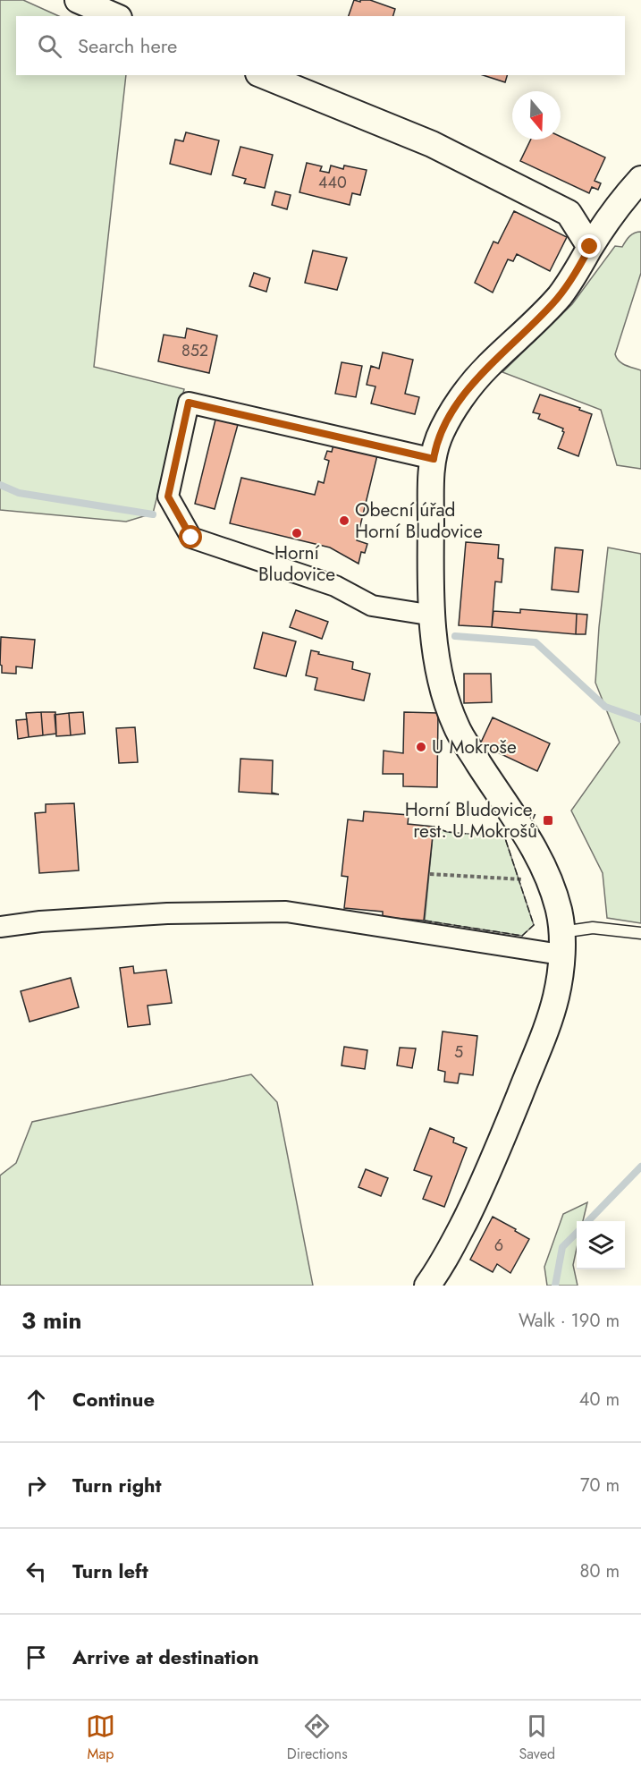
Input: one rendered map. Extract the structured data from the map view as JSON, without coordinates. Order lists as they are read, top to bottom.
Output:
{
  "places": {
    "other": ["Obecní úřad Horní Bludovice", "Horní Bludovice", "U Mokroše"],
    "transit": ["Horní Bludovice, rest. U Mokrošů"]
  },
  "house_numbers": [
    "440",
    "852",
    "5",
    "6"
  ],
  "north": "bottom",
  "page": {
    "search": "Search here",
    "heading": ["3 min", "Walk · 190 m"],
    "list": [
      ["Continue", "40 m"],
      ["Turn right", "70 m"],
      ["Turn left", "80 m"],
      "Arrive at destination"
    ],
    "nav": ["Map", "Directions", "Saved"]
  }
}
